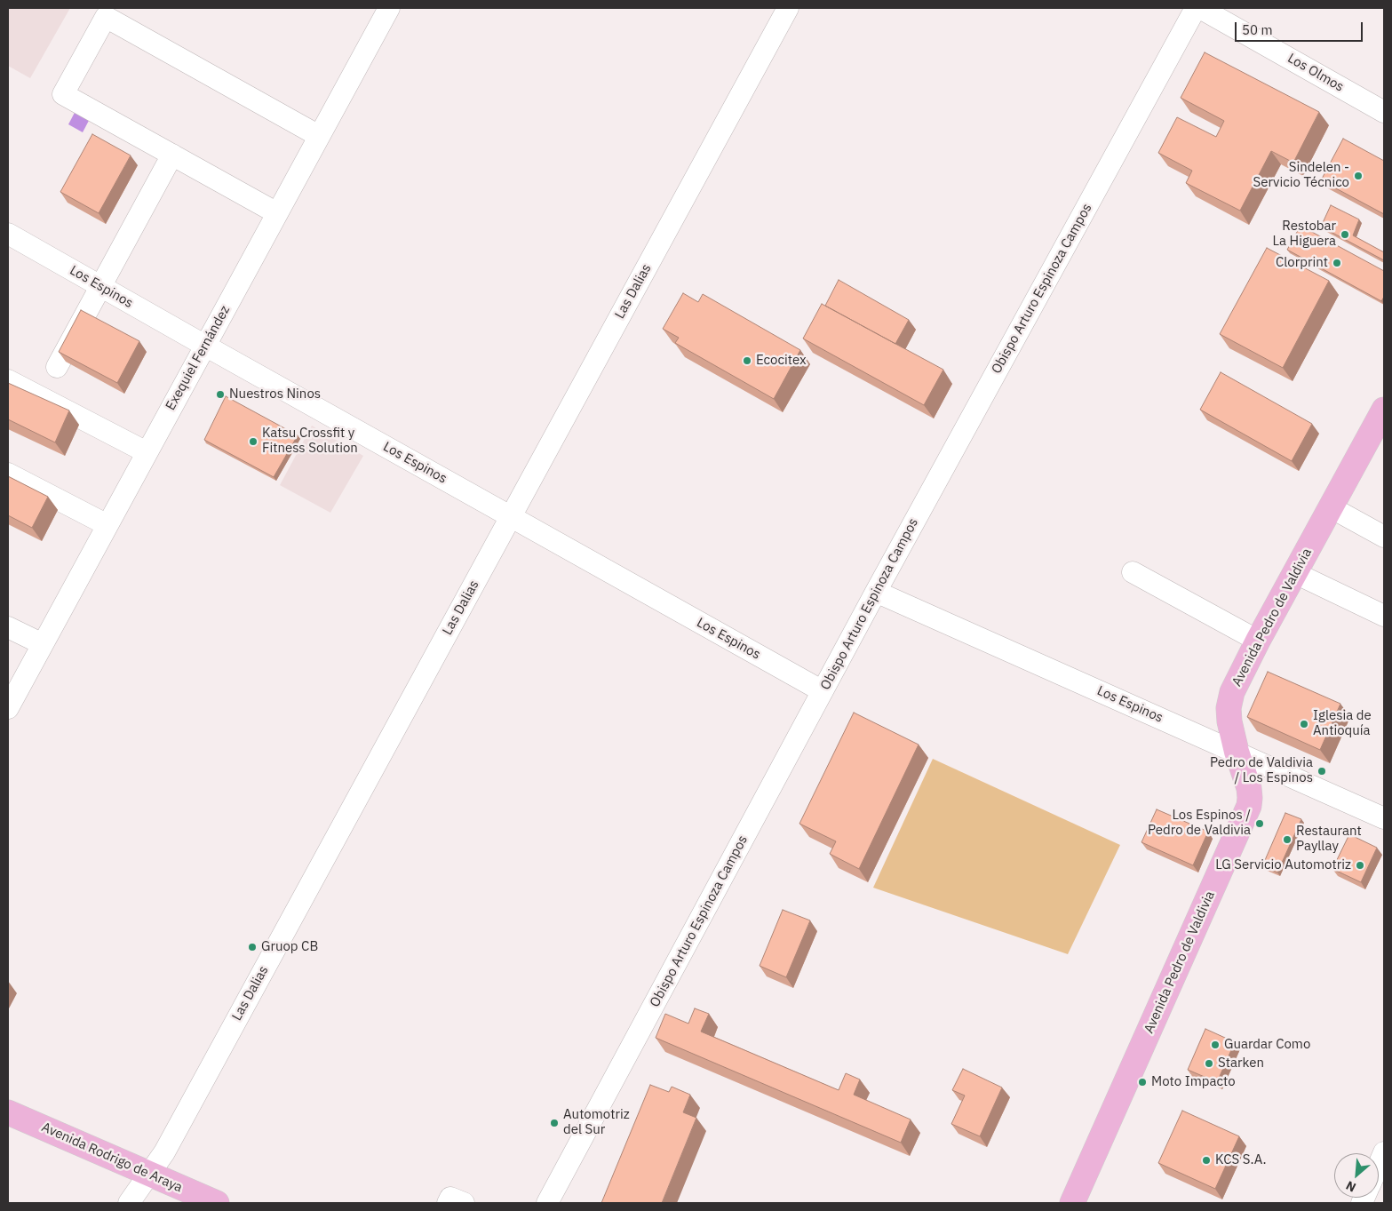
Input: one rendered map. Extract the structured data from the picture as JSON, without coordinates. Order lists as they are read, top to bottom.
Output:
{
  "streets": {
    "main road": ["Avenida Pedro de Valdivia", "Avenida Rodrigo de Araya"],
    "street": [
      "Los Olmos",
      "Los Espinos",
      "Obispo Arturo Espinoza Campos",
      "Las Dalias",
      "Exequiel Fernández"
    ]
  },
  "crossings": [
    ["Los Espinos", "Obispo Arturo Espinoza Campos"],
    ["Los Espinos", "Las Dalias"],
    ["Los Espinos", "Exequiel Fernández"],
    ["Los Espinos", "Avenida Pedro de Valdivia"],
    ["Las Dalias", "Avenida Rodrigo de Araya"]
  ],
  "places": [
    "Sindelen - Servicio Técnico",
    "Restobar La Higuera",
    "Clorprint",
    "Ecocitex",
    "Nuestros Ninos",
    "Katsu Crossfit y Fitness Solution",
    "Iglesia de Antioquía",
    "Pedro de Valdivia / Los Espinos",
    "Los Espinos / Pedro de Valdivia",
    "Restaurant Payllay",
    "LG Servicio Automotriz",
    "Gruop CB",
    "Guardar Como",
    "Starken",
    "Moto Impacto",
    "Automotriz del Sur",
    "KCS S.A."
  ],
  "scale_bar": "50 m",
  "north": "bottom left"
}
